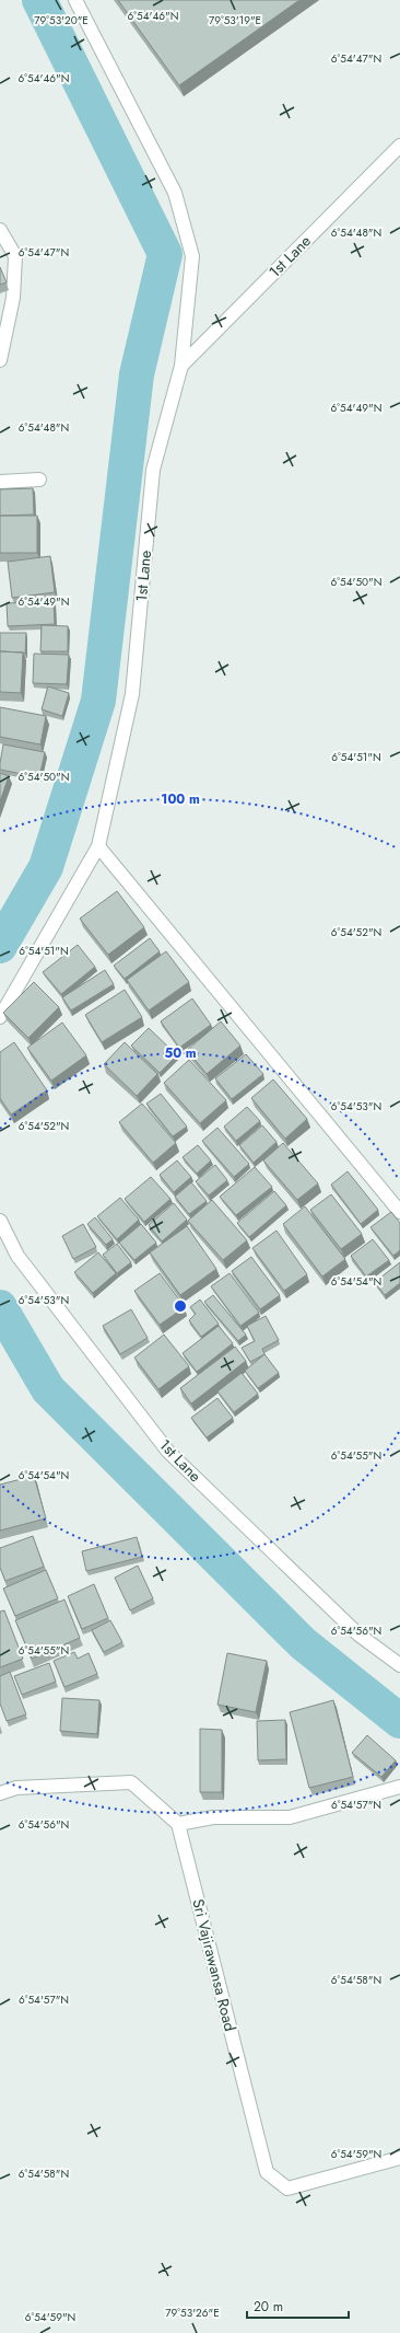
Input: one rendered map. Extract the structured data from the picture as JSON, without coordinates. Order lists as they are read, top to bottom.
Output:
{
  "streets": {
    "street": ["1st Lane", "Sri Vajirawansa Road"]
  },
  "scale_bar": "20 m",
  "coordinates": [
    "6°54'46\"N",
    "79°53'20\"E",
    "79°53'19\"E",
    "6°54'47\"N",
    "6°54'48\"N",
    "6°54'49\"N",
    "6°54'50\"N",
    "6°54'51\"N",
    "6°54'52\"N",
    "6°54'53\"N",
    "6°54'54\"N",
    "6°54'55\"N",
    "6°54'56\"N",
    "6°54'57\"N",
    "6°54'58\"N",
    "6°54'59\"N",
    "79°53'26\"E"
  ],
  "rings": ["100 m", "50 m"]
}
